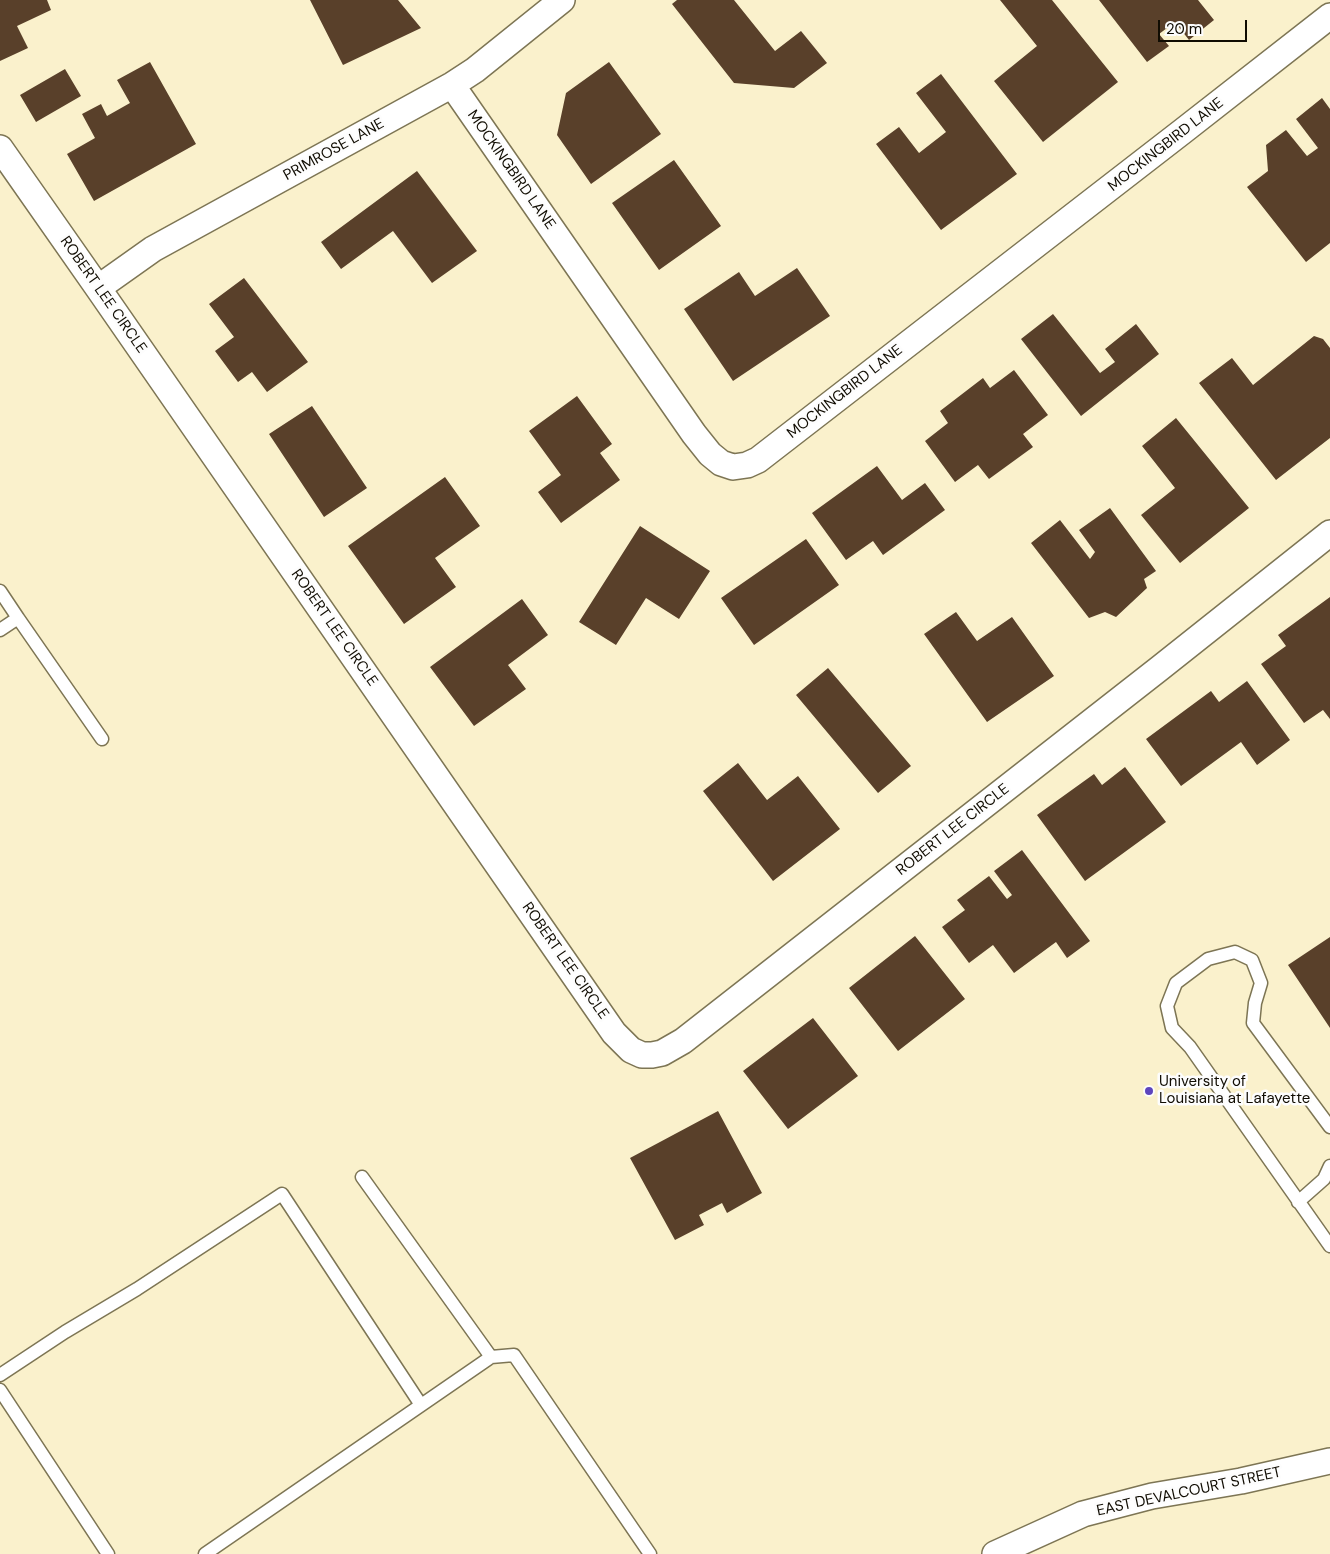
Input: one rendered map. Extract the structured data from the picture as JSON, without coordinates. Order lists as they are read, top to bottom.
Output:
{
  "streets": {
    "street": [
      "MOCKINGBIRD LANE",
      "PRIMROSE LANE",
      "ROBERT LEE CIRCLE",
      "EAST DEVALCOURT STREET"
    ]
  },
  "crossings": [
    ["MOCKINGBIRD LANE", "PRIMROSE LANE"],
    ["PRIMROSE LANE", "ROBERT LEE CIRCLE"]
  ],
  "places": ["University of Louisiana at Lafayette"],
  "scale_bar": "20 m"
}
